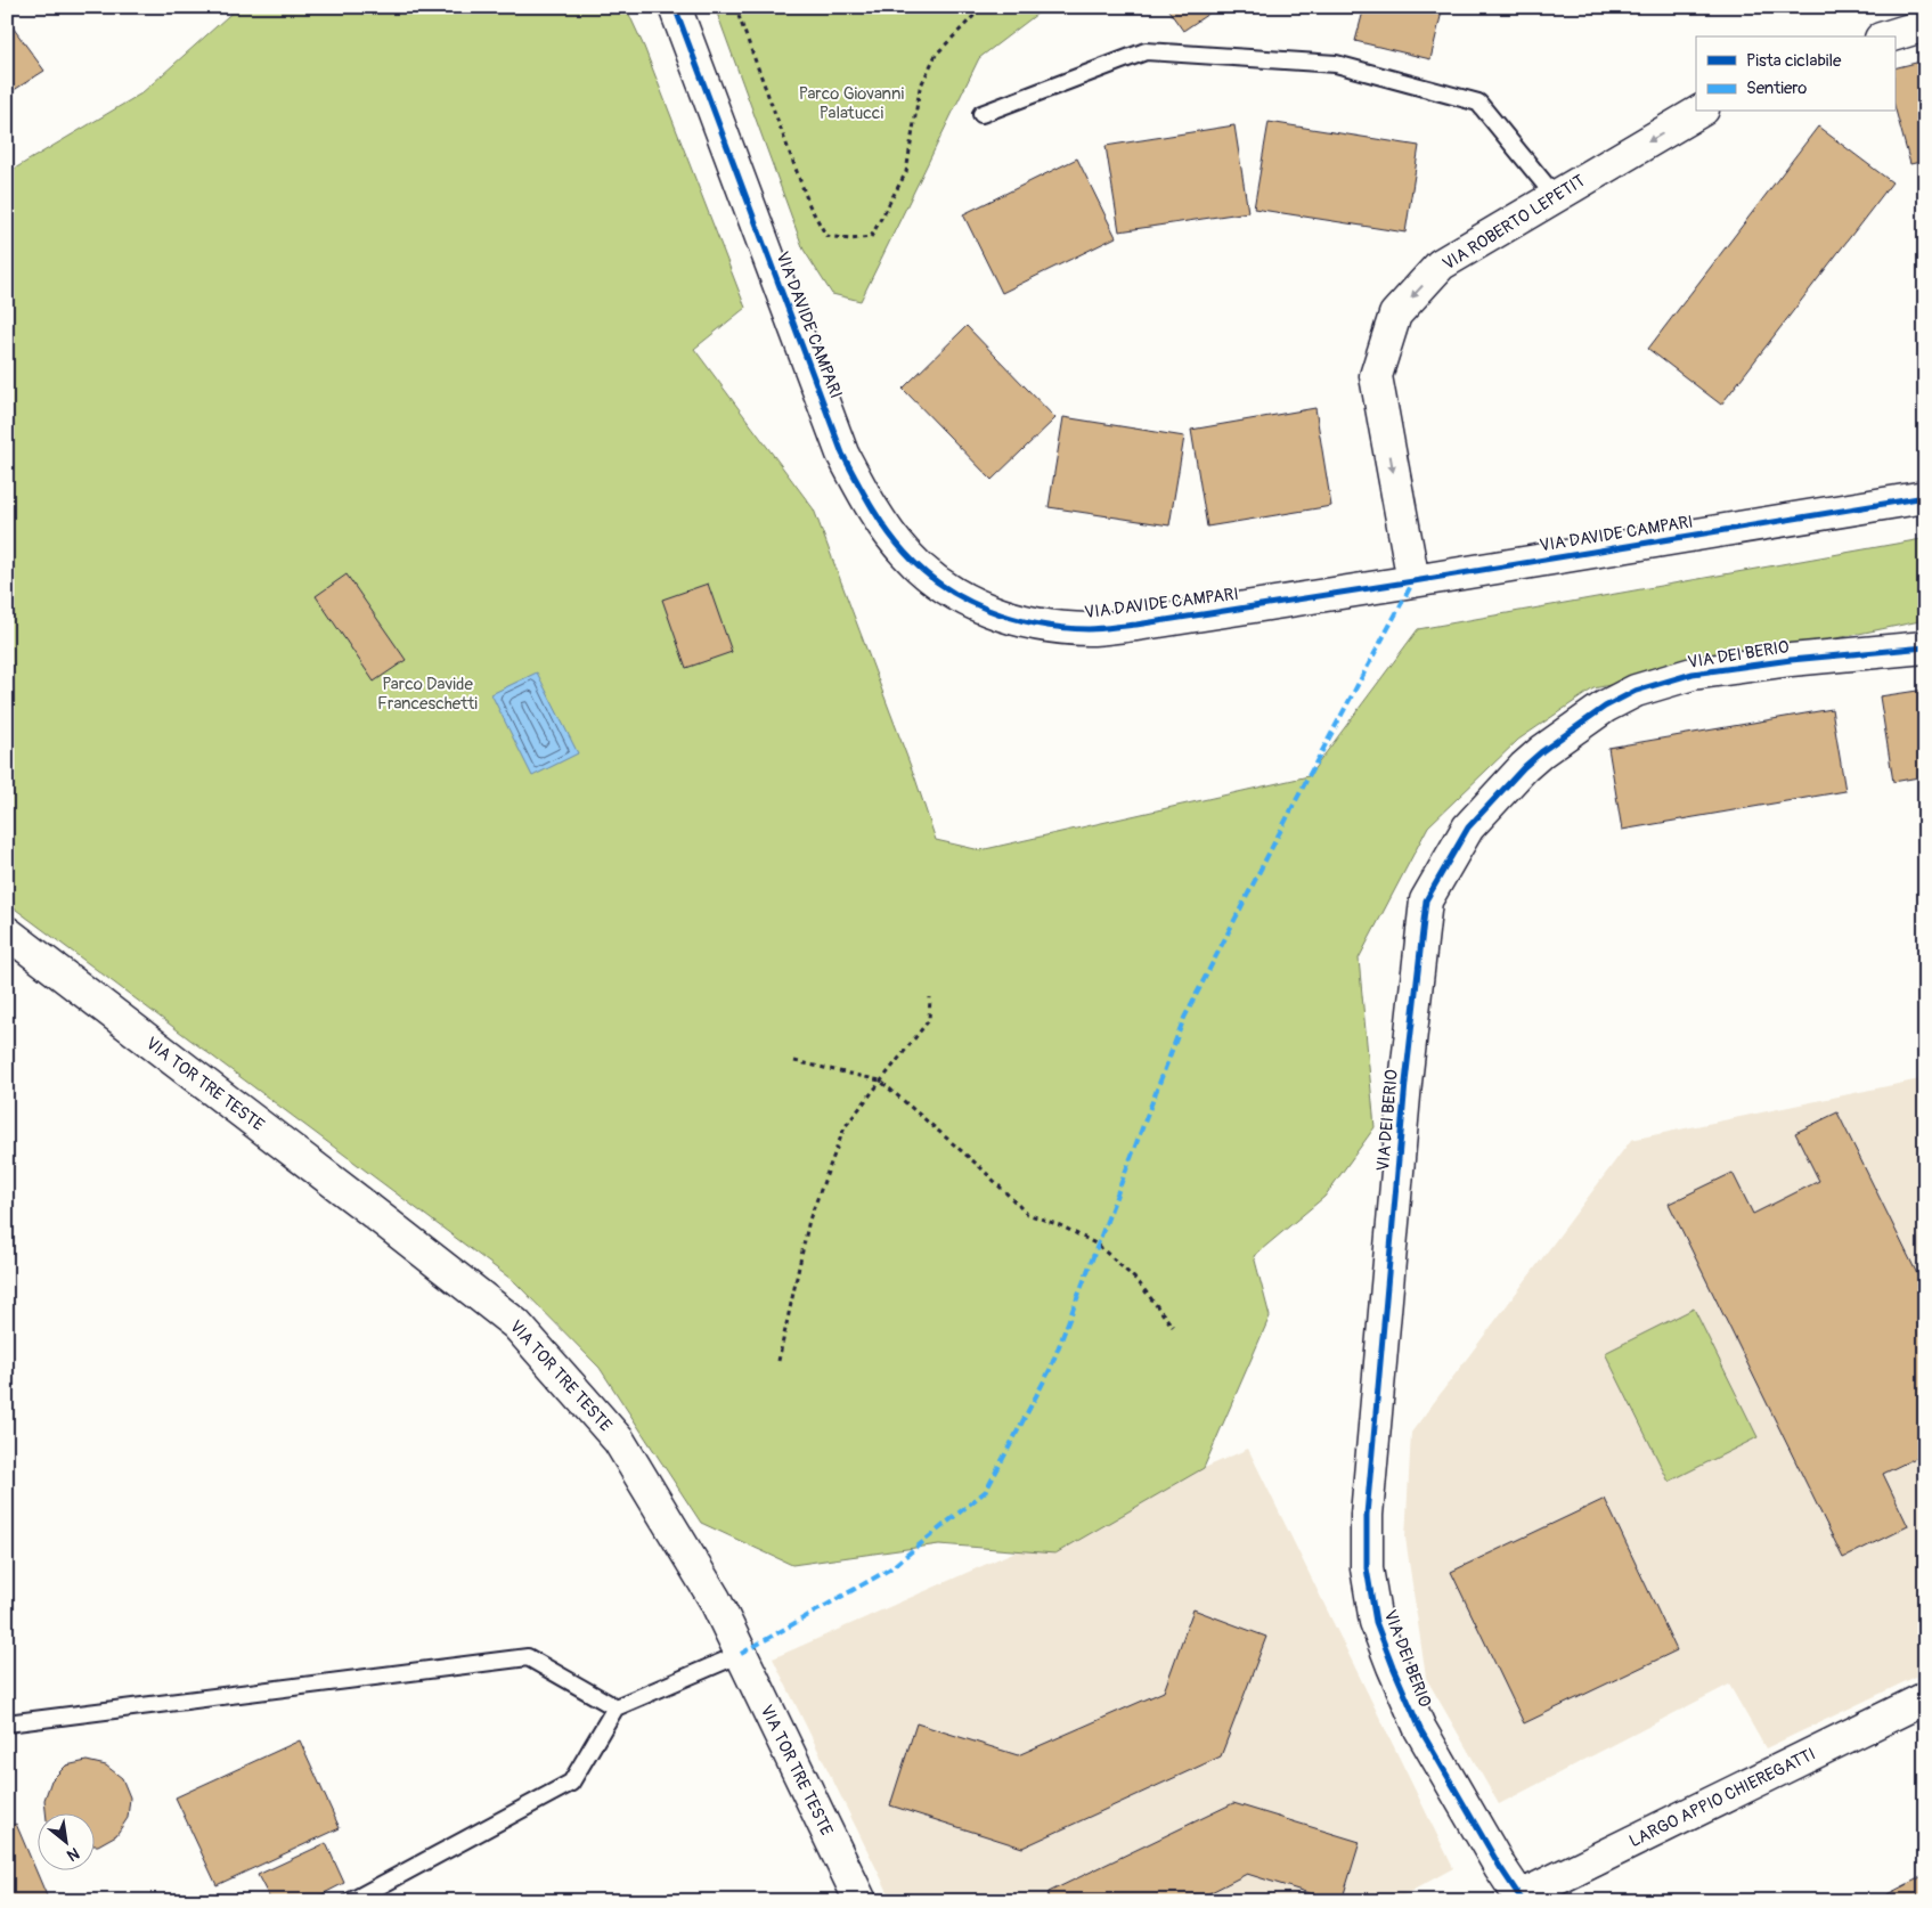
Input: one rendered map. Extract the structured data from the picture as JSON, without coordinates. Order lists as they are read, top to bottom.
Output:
{
  "streets": {
    "street": [
      "VIA ROBERTO LEPETIT",
      "VIA DAVIDE CAMPARI",
      "VIA DEI BERIO",
      "VIA TOR TRE TESTE",
      "LARGO APPIO CHIEREGATTI"
    ]
  },
  "crossings": [
    ["VIA ROBERTO LEPETIT", "VIA DAVIDE CAMPARI"],
    ["VIA DEI BERIO", "LARGO APPIO CHIEREGATTI"]
  ],
  "one_way": ["VIA ROBERTO LEPETIT"],
  "parks": ["Parco Giovanni Palatucci", "Parco Davide Franceschetti"],
  "legend": ["Pista ciclabile", "Sentiero"],
  "north": "bottom right"
}
